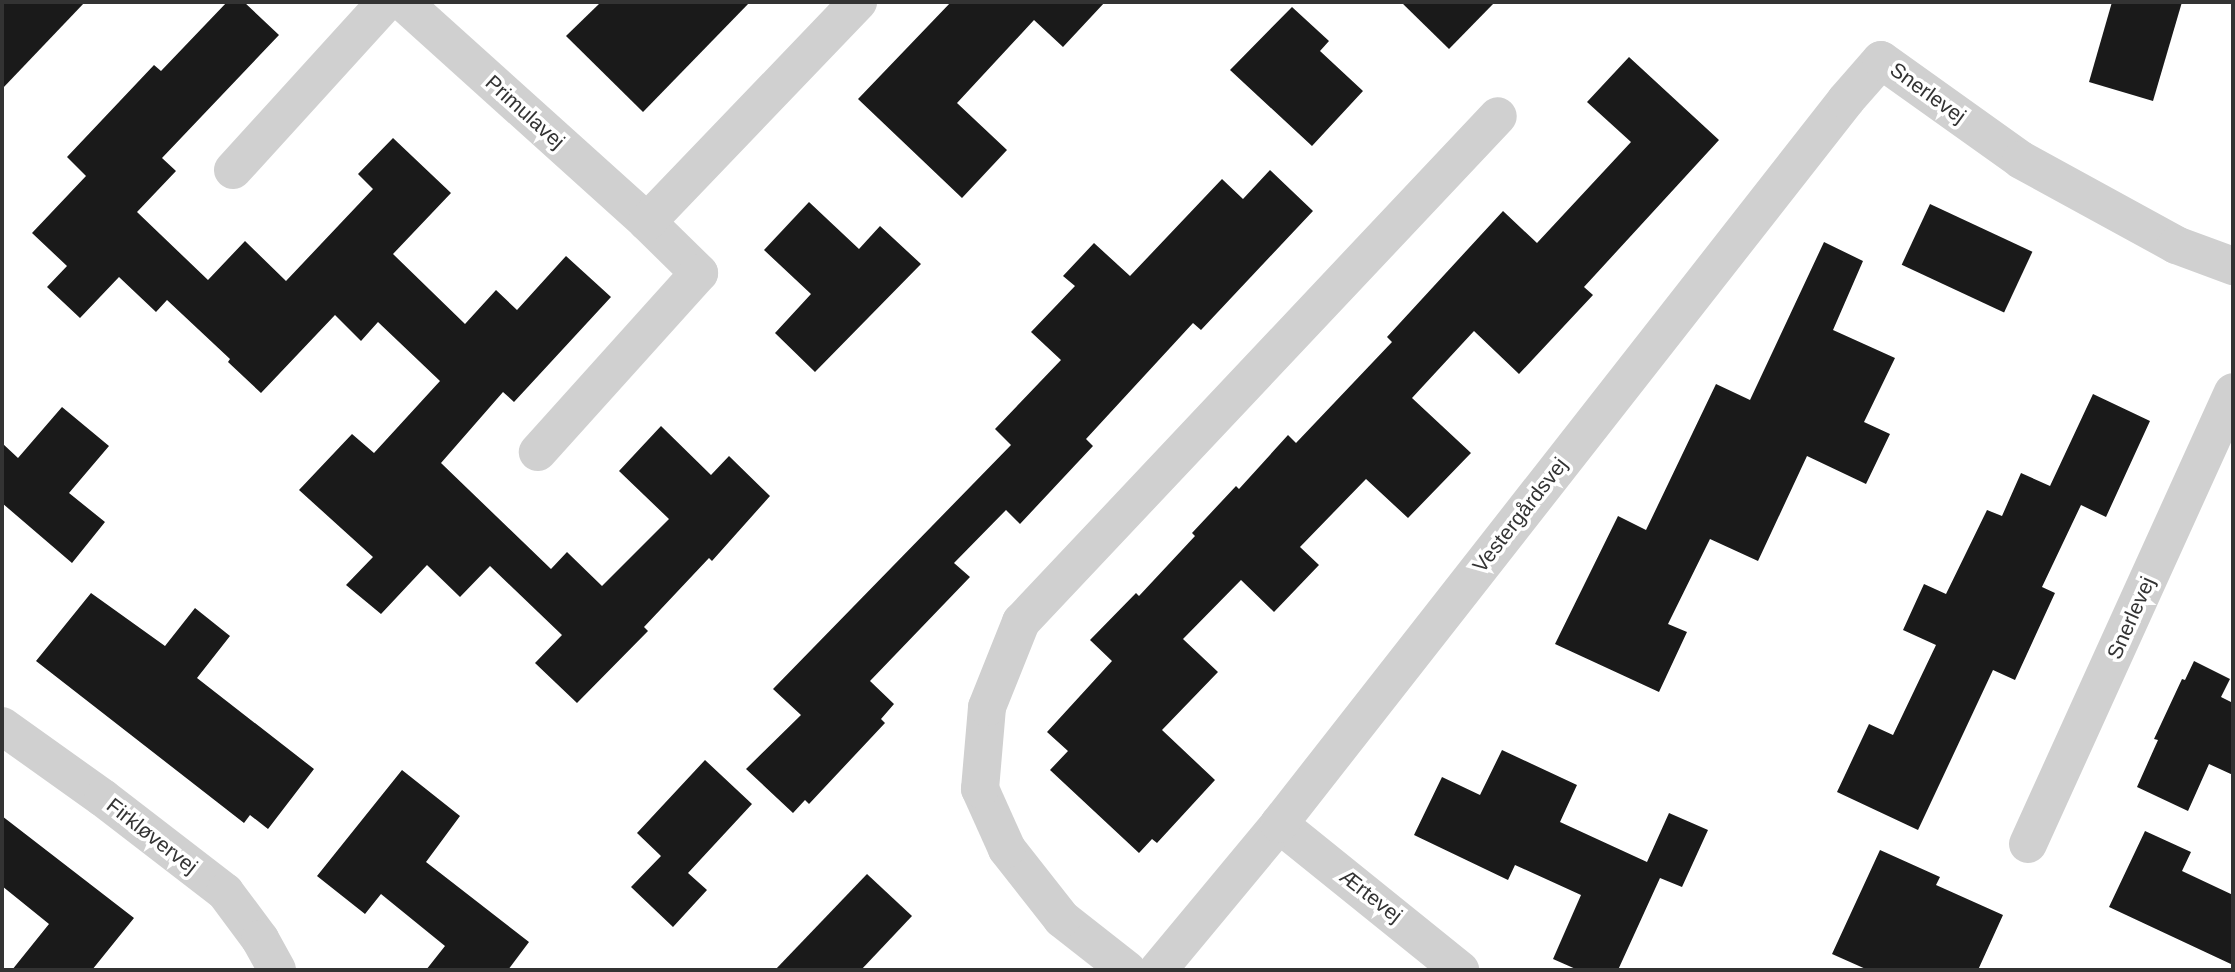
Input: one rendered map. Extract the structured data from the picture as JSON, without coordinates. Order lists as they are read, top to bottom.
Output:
{
  "streets": {
    "street": [
      "Snerlevej",
      "Primulavej",
      "Vestergårdsvej",
      "Firkløvervej",
      "Ærtevej"
    ]
  },
  "crossings": [
    ["Snerlevej", "Vestergårdsvej"],
    ["Vestergårdsvej", "Ærtevej"]
  ]
}
